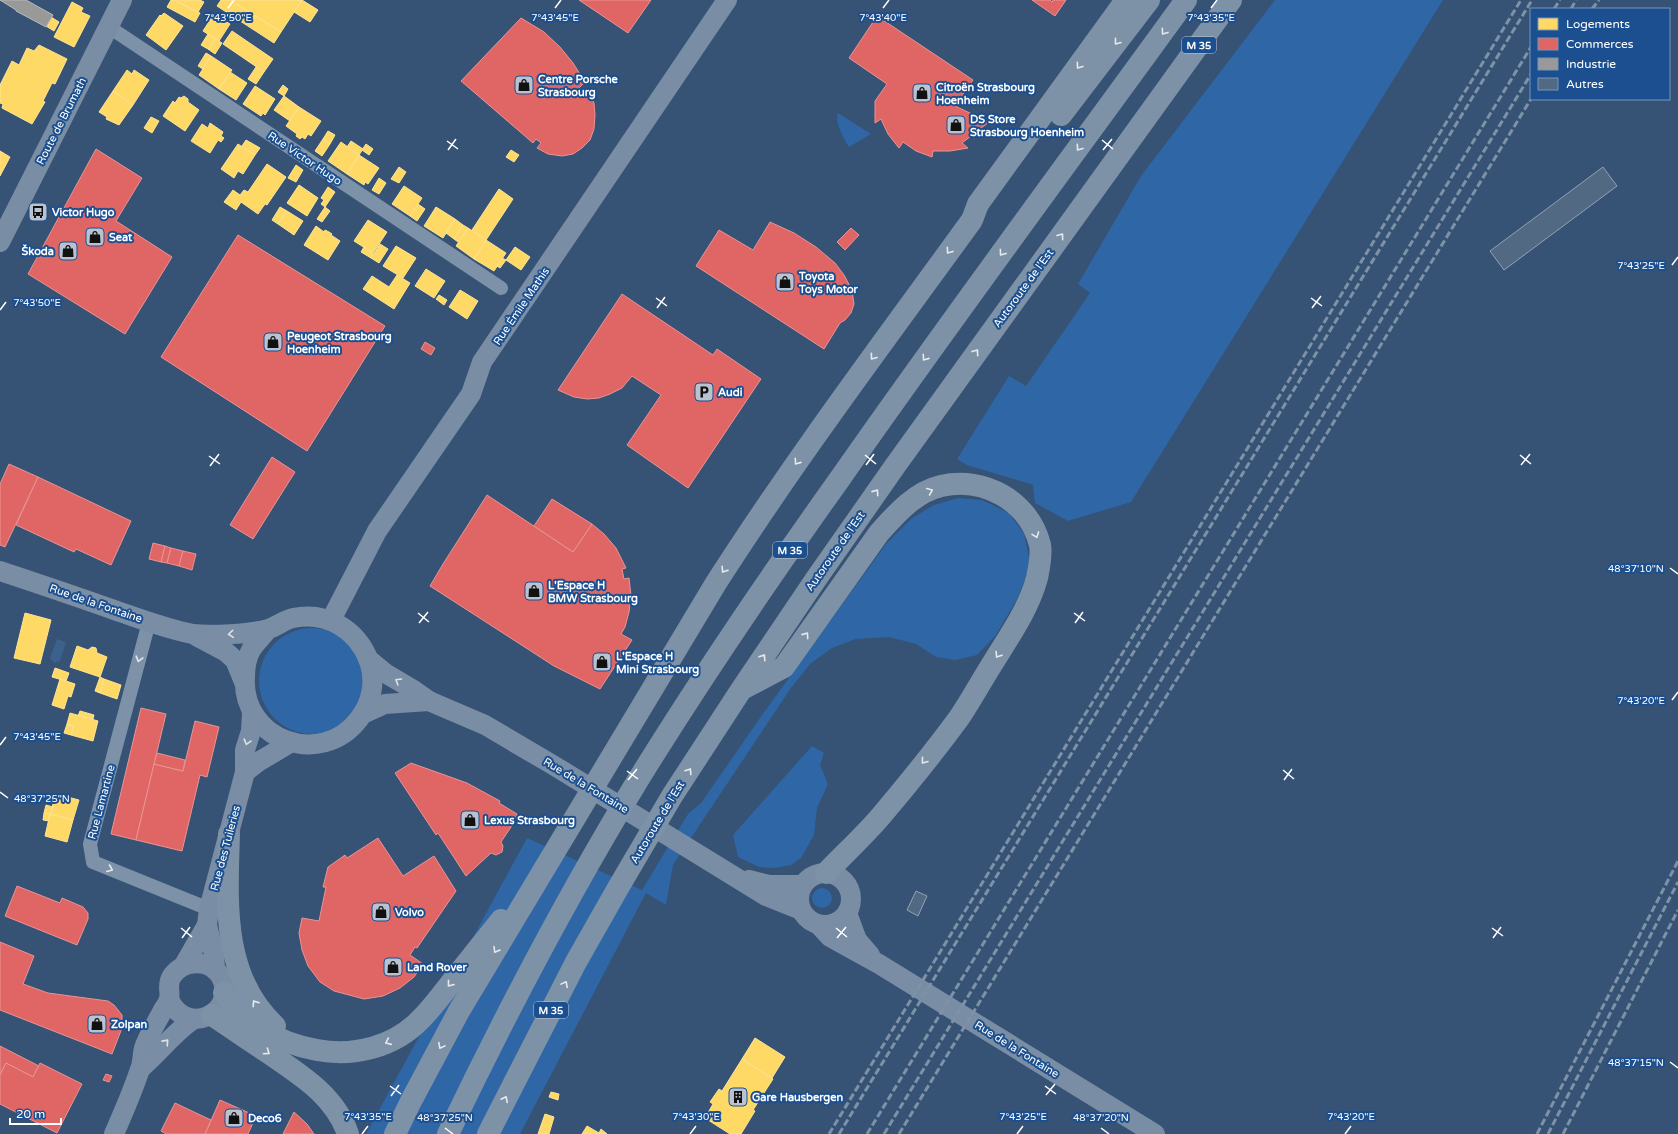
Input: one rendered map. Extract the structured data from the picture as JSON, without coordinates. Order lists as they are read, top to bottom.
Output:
{
  "streets": {
    "highway": ["M 35", "Autoroute de l’Est"],
    "street": [
      "Route de Brumath",
      "Rue Victor Hugo",
      "Rue Émile Mathis",
      "Rue de la Fontaine",
      "Rue Lamartine",
      "Rue des Tuileries"
    ]
  },
  "crossings": [
    ["Route de Brumath", "Rue Victor Hugo"],
    ["Rue Émile Mathis", "Rue de la Fontaine"],
    ["Rue Émile Mathis", "Rue des Tuileries"],
    ["Rue de la Fontaine", "Rue Lamartine"],
    ["Rue de la Fontaine", "Rue des Tuileries"],
    ["Rue Lamartine", "Rue des Tuileries"]
  ],
  "one_way": ["Rue Lamartine"],
  "places": {
    "shop": [
      "Centre Porsche Strasbourg",
      "Citroën Strasbourg Hoenheim",
      "DS Store Strasbourg Hoenheim",
      "Seat",
      "Škoda",
      "Toyota Toys Motor",
      "Peugeot Strasbourg Hoenheim",
      "L'Espace H BMW Strasbourg",
      "L'Espace H Mini Strasbourg",
      "Lexus Strasbourg",
      "Volvo",
      "Land Rover",
      "Zolpan",
      "Deco6"
    ],
    "bus stop": ["Victor Hugo"],
    "parking": ["Audi"],
    "building": ["Gare Hausbergen"]
  },
  "legend": [
    "Logements",
    "Commerces",
    "Industrie",
    "Autres"
  ],
  "scale_bar": "20 m",
  "coordinates": [
    "7°43'50\"E",
    "7°43'45\"E",
    "7°43'40\"E",
    "7°43'35\"E",
    "7°43'25\"E",
    "48°37'10\"N",
    "7°43'20\"E",
    "48°37'25\"N",
    "48°37'15\"N",
    "7°43'30\"E",
    "48°37'20\"N"
  ]
}
